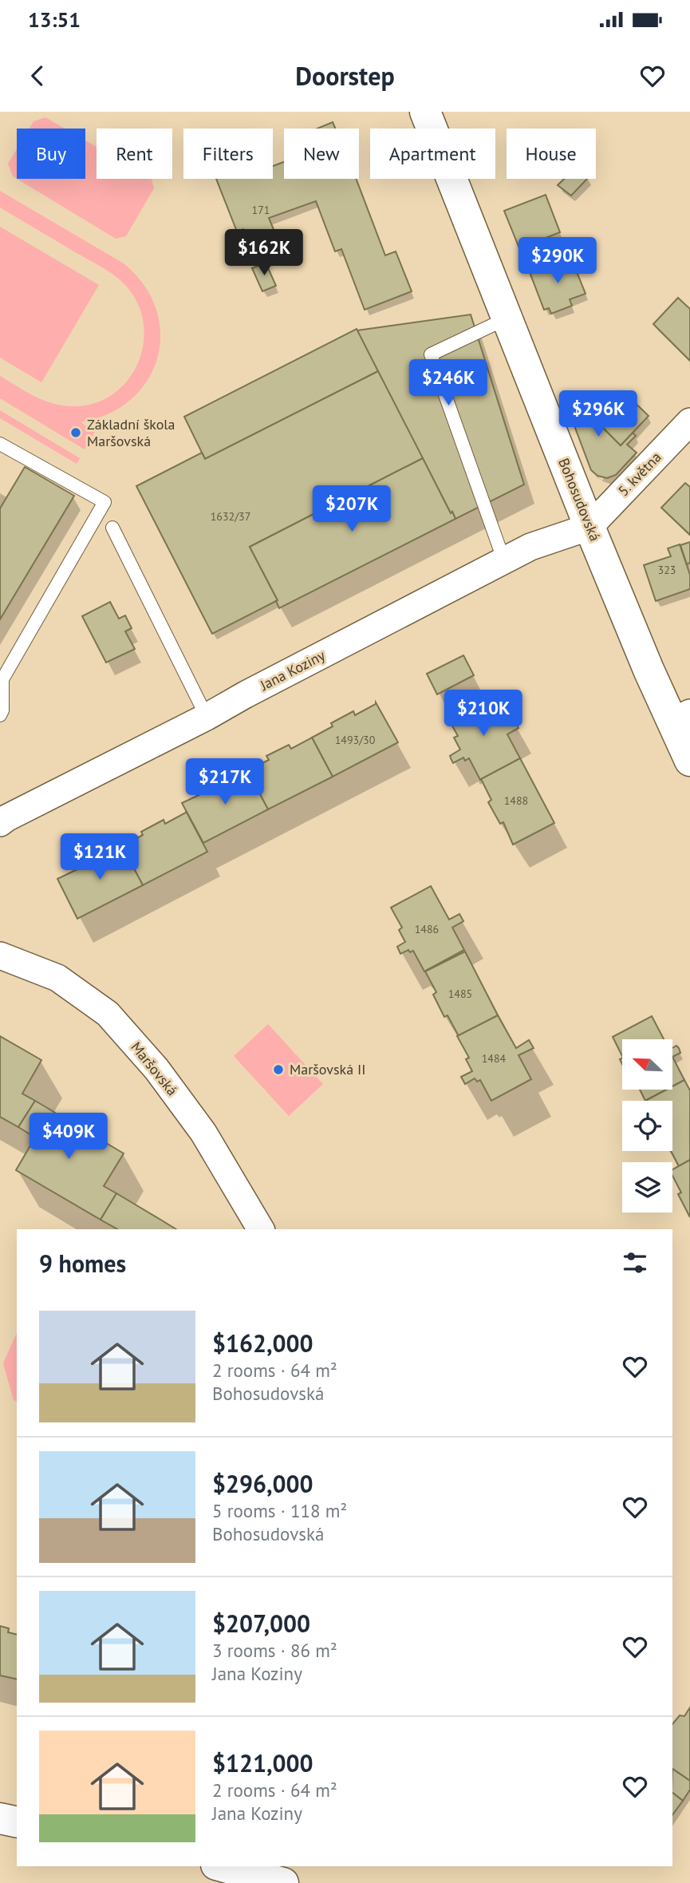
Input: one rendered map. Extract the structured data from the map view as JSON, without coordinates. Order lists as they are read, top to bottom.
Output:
{
  "streets": {
    "street": [
      "5. května",
      "Bohosudovská",
      "Jana Koziny",
      "Maršovská"
    ]
  },
  "crossings": [
    ["5. května", "Bohosudovská"],
    ["5. května", "Jana Koziny"],
    ["Bohosudovská", "Jana Koziny"]
  ],
  "places": ["Základní škola Maršovská", "Maršovská II"],
  "house_numbers": [
    "171",
    "1632/37",
    "323",
    "1493/30",
    "1488",
    "1486",
    "1485",
    "1484"
  ],
  "north": "top left",
  "page": {
    "status": "13:51",
    "header": "Doorstep",
    "chip": [
      "Buy",
      "Rent",
      "Filters",
      "New",
      "Apartment",
      "House"
    ],
    "price": [
      "$162K",
      "$290K",
      "$246K",
      "$296K",
      "$207K",
      "$210K",
      "$217K",
      "$121K",
      "$409K"
    ],
    "heading": "9 homes",
    "list": [
      {
        "name": "$162,000",
        "note": "2 rooms · 64 m² · Bohosudovská"
      },
      {
        "name": "$296,000",
        "note": "5 rooms · 118 m² · Bohosudovská"
      },
      {
        "name": "$207,000",
        "note": "3 rooms · 86 m² · Jana Koziny"
      },
      {
        "name": "$121,000",
        "note": "2 rooms · 64 m² · Jana Koziny"
      }
    ]
  }
}
